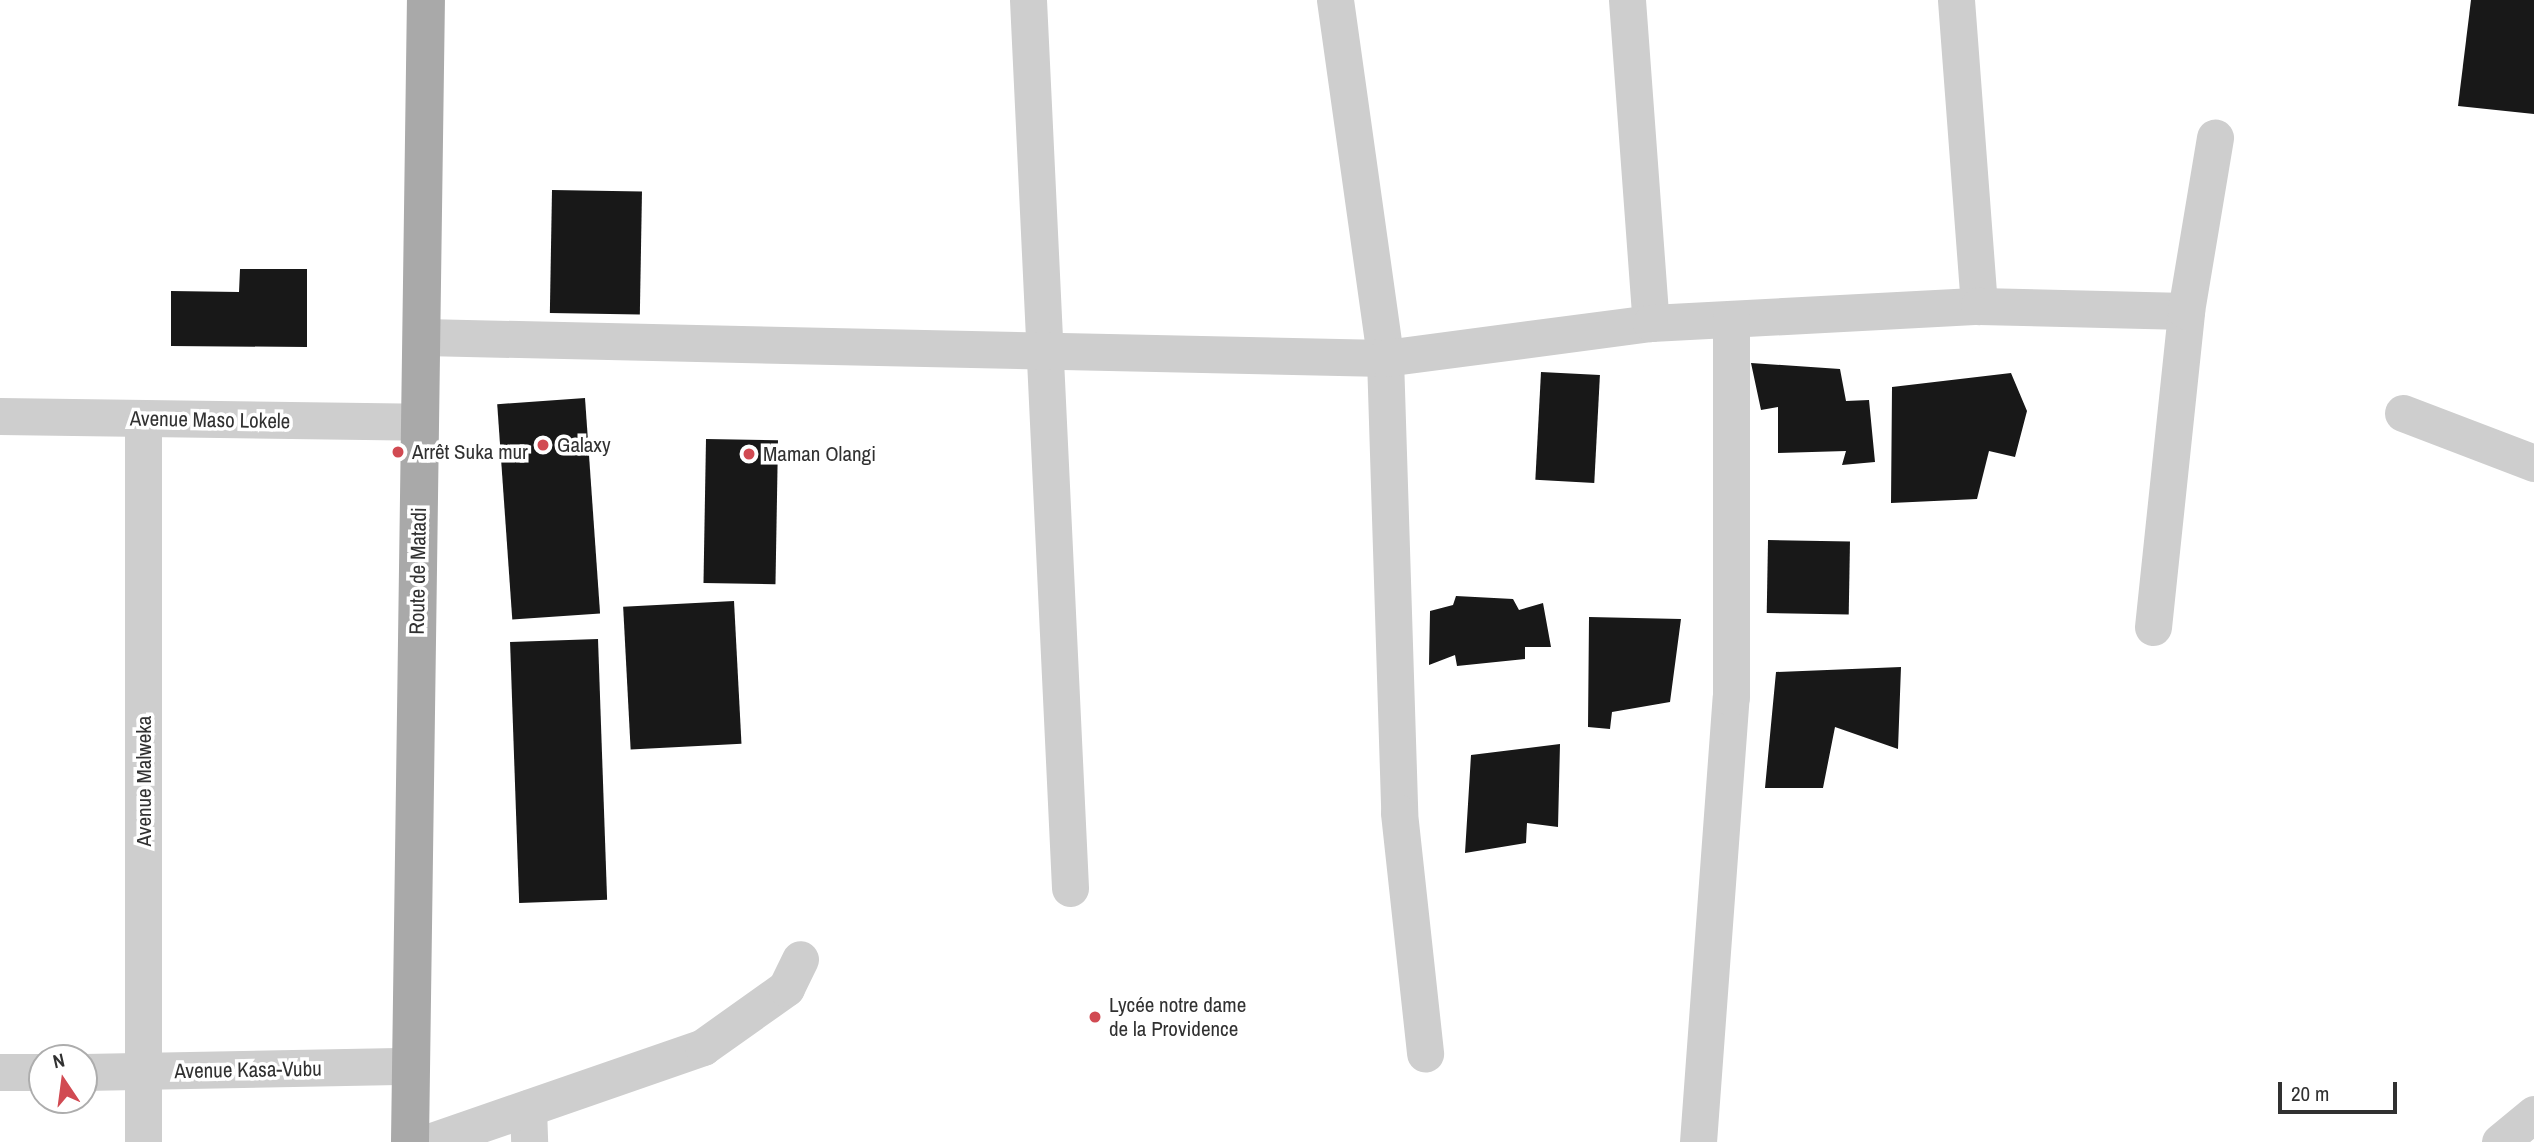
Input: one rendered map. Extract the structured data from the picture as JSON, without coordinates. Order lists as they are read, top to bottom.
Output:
{
  "streets": {
    "main road": ["Route de Matadi"],
    "street": ["Avenue Maso Lokele", "Avenue Malweka", "Avenue Kasa-Vubu"]
  },
  "crossings": [
    ["Avenue Maso Lokele", "Route de Matadi"],
    ["Avenue Maso Lokele", "Avenue Malweka"],
    ["Route de Matadi", "Avenue Kasa-Vubu"],
    ["Avenue Malweka", "Avenue Kasa-Vubu"]
  ],
  "places": [
    "Galaxy",
    "Arrêt Suka mur",
    "Maman Olangi",
    "Lycée notre dame de la Providence"
  ],
  "scale_bar": "20 m",
  "north": "top"
}
